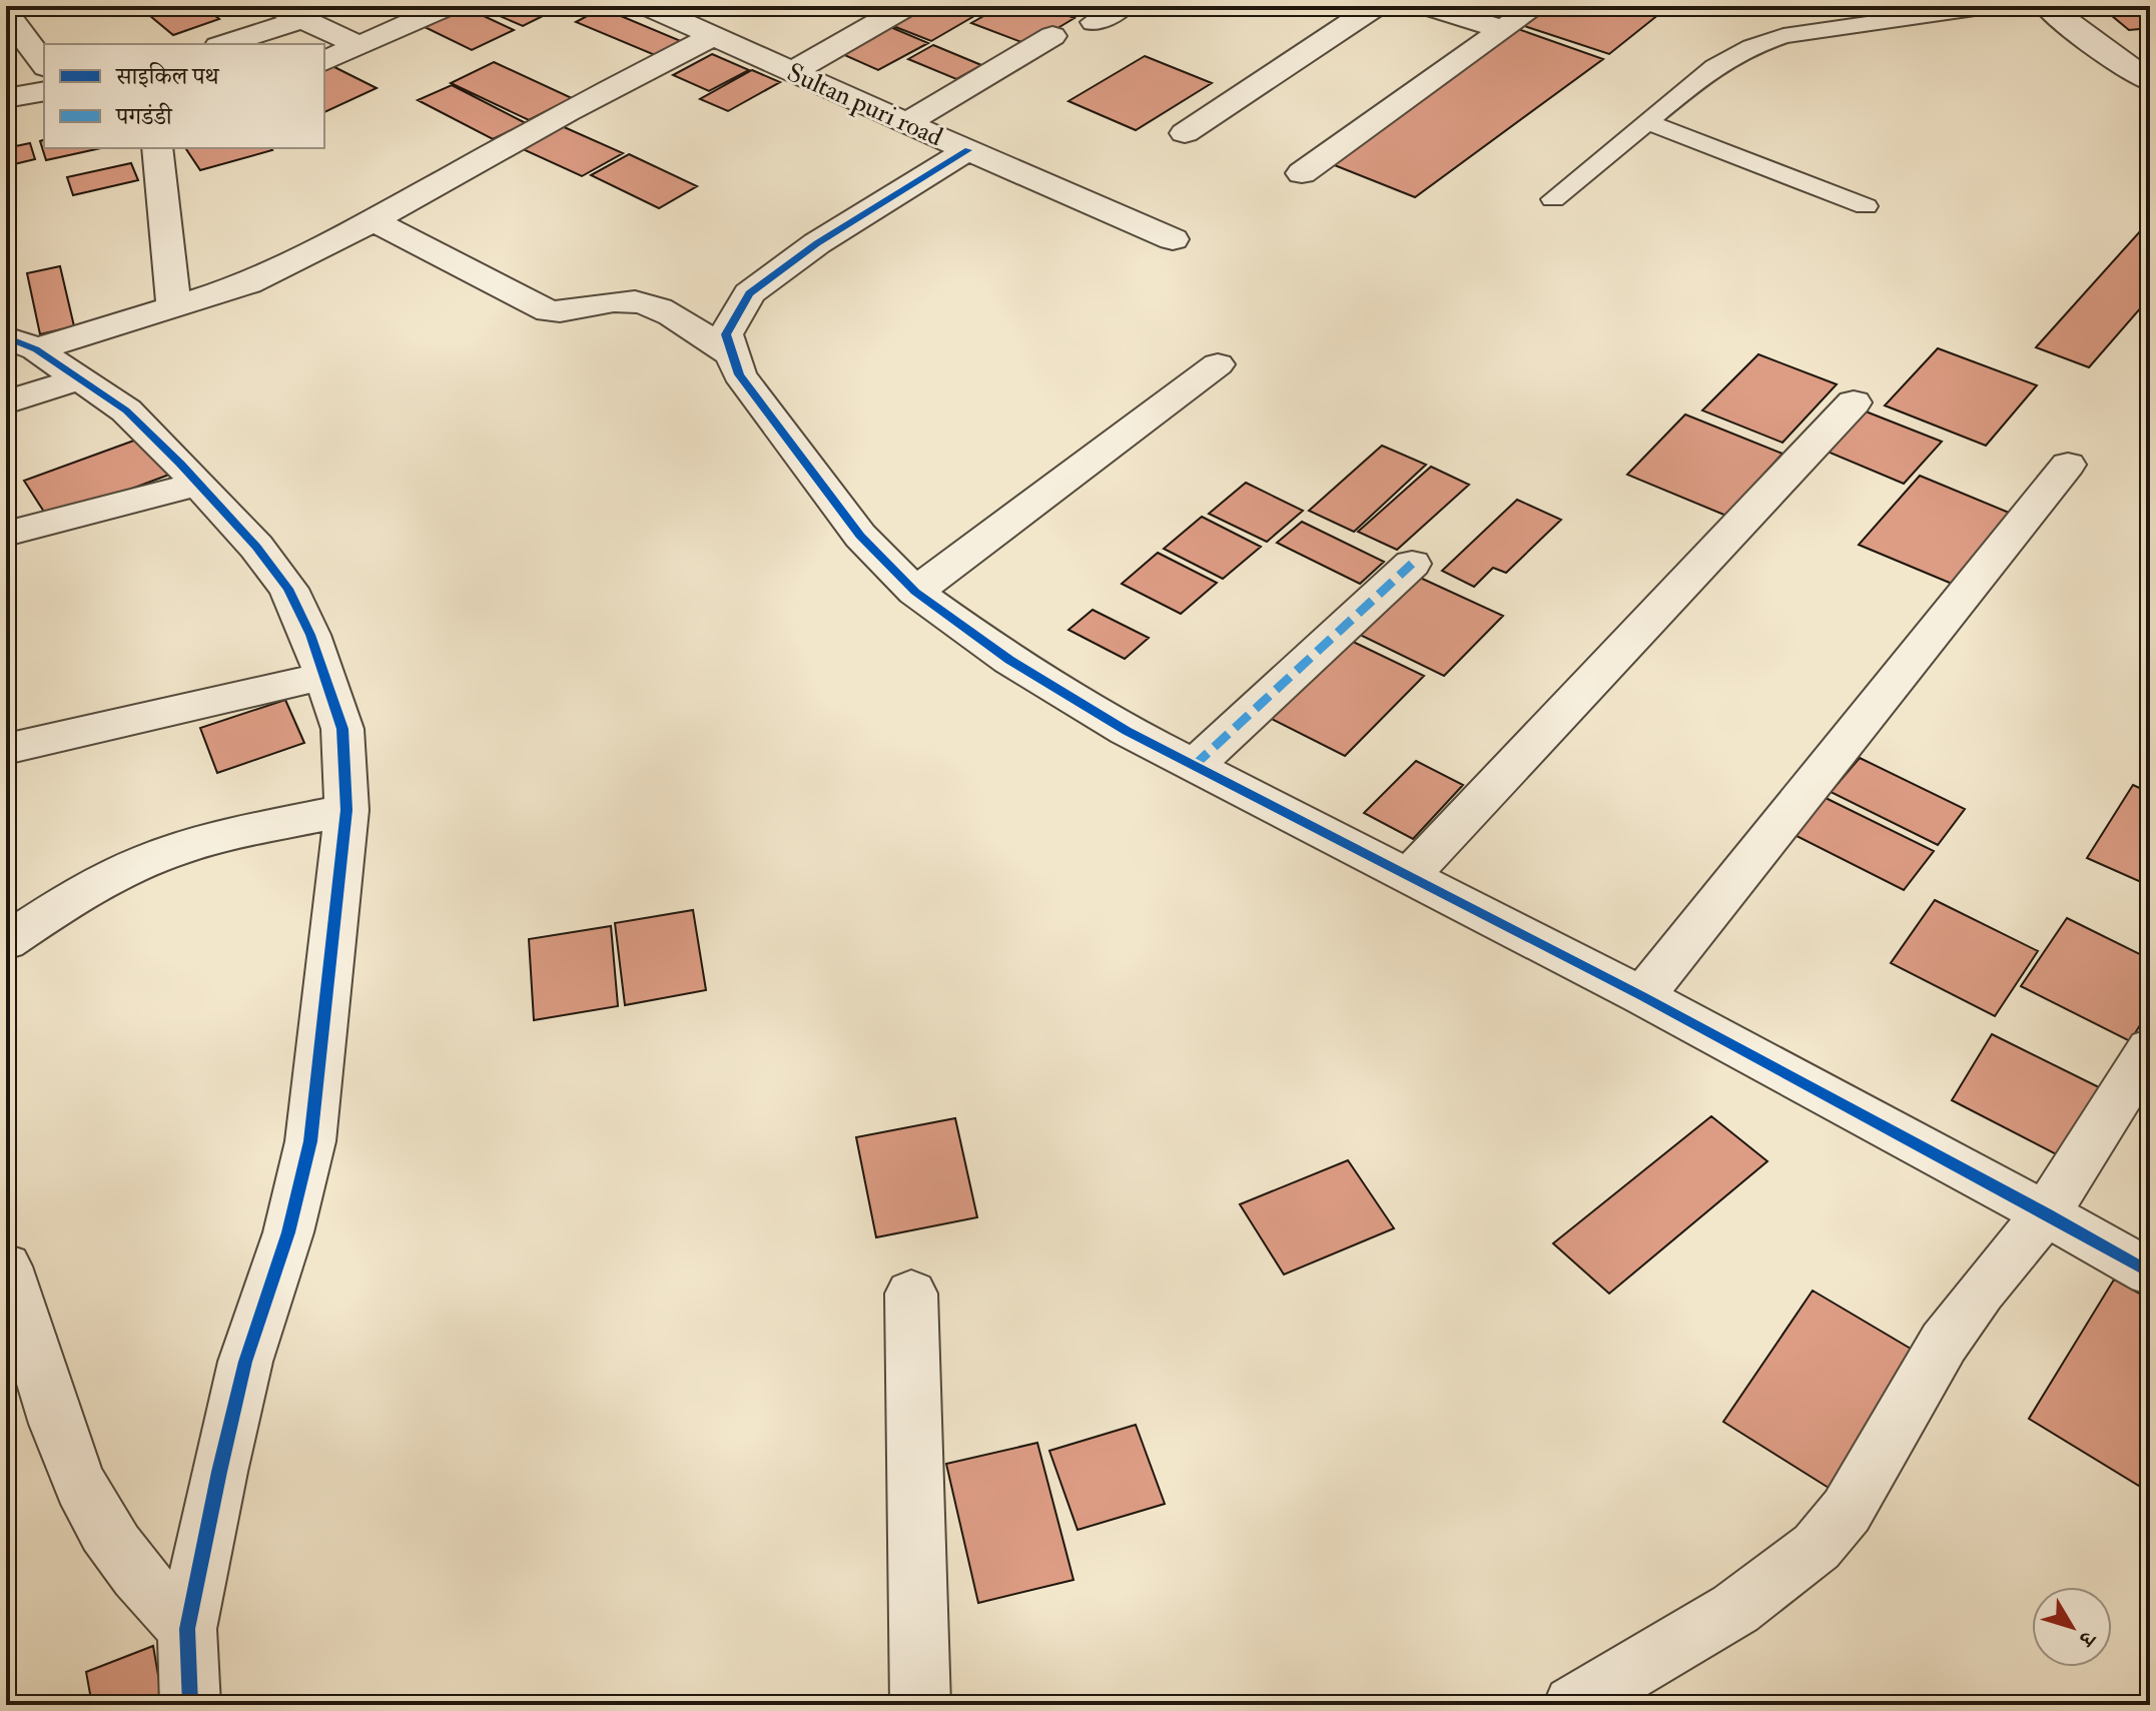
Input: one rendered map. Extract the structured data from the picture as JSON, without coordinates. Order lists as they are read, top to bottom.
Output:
{
  "streets": {
    "street": ["Sultan puri road"]
  },
  "legend": ["साइकिल पथ", "पगडंडी"],
  "north": "bottom right"
}
